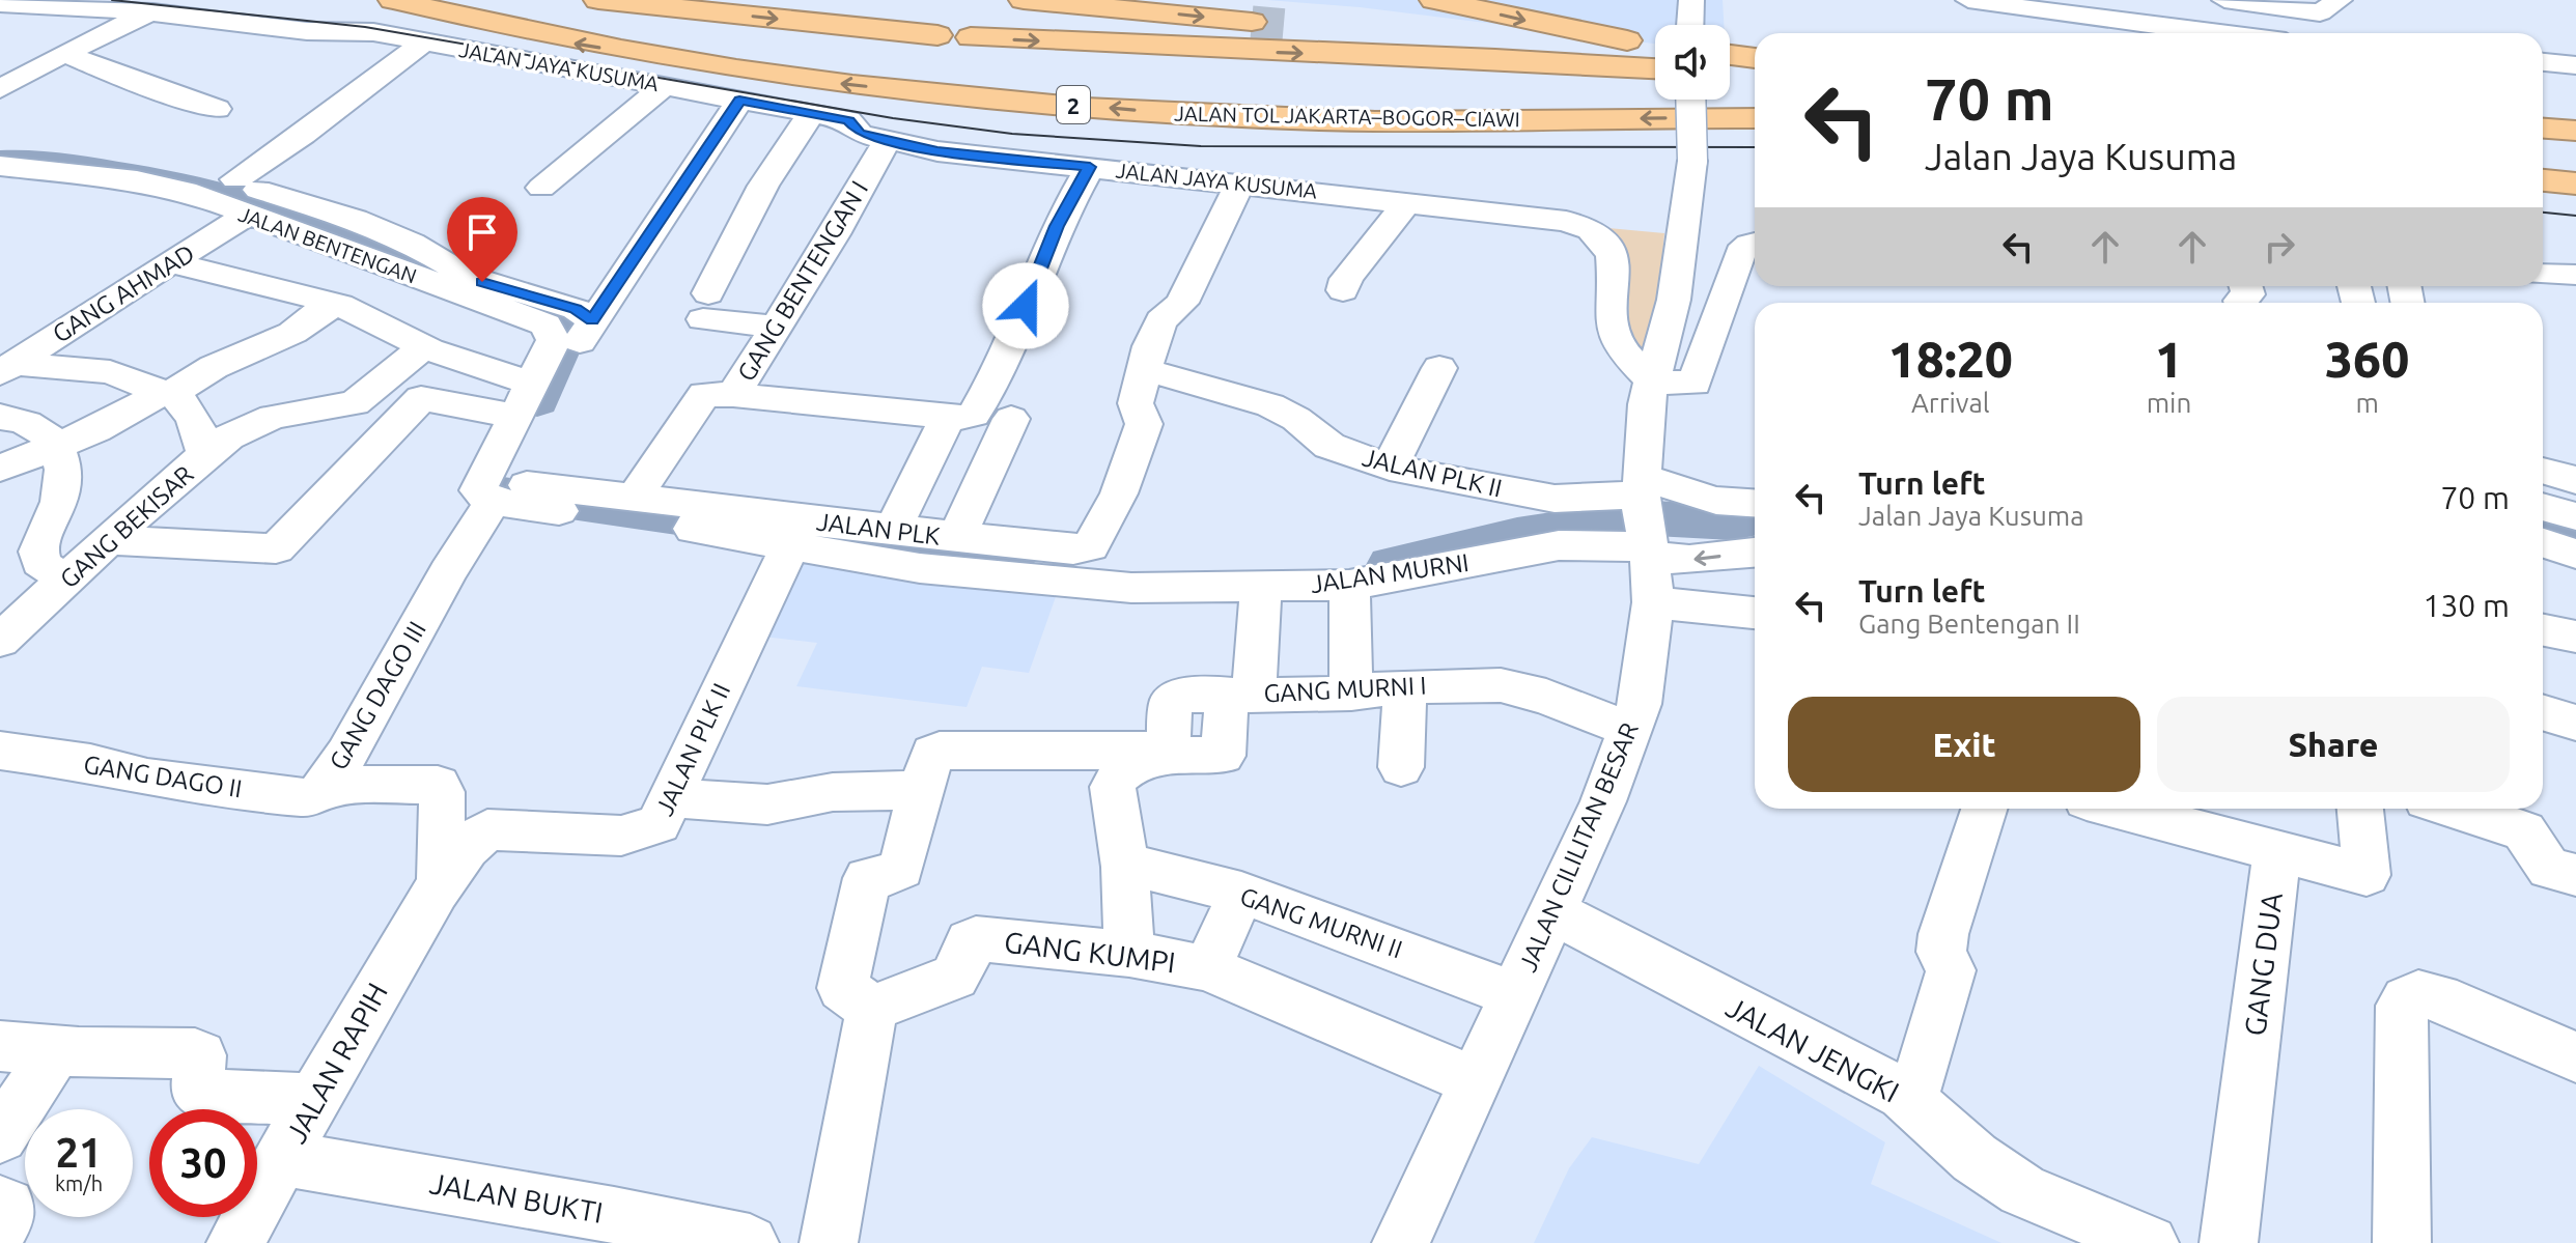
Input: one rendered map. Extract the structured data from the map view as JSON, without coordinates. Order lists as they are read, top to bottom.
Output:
{
  "streets": {
    "highway": ["2", "JALAN TOL JAKARTA–BOGOR–CIAWI"],
    "street": [
      "JALAN JAYA KUSUMA",
      "JALAN BENTENGAN",
      "GANG BENTENGAN I",
      "GANG AHMAD",
      "JALAN PLK II",
      "GANG BEKISAR",
      "JALAN PLK",
      "JALAN MURNI",
      "GANG MURNI I",
      "GANG DAGO III",
      "GANG DAGO II",
      "JALAN CILILITAN BESAR",
      "GANG MURNI II",
      "GANG KUMPI",
      "GANG DUA",
      "JALAN JENGKI",
      "JALAN RAPIH",
      "JALAN BUKTI"
    ]
  },
  "crossings": [
    ["JALAN JAYA KUSUMA", "GANG BENTENGAN I"],
    ["JALAN JAYA KUSUMA", "GANG AHMAD"],
    ["JALAN JAYA KUSUMA", "JALAN CILILITAN BESAR"],
    ["JALAN BENTENGAN", "GANG AHMAD"],
    ["JALAN PLK II", "JALAN PLK"],
    ["JALAN PLK II", "JALAN MURNI"],
    ["JALAN PLK II", "GANG DAGO III"],
    ["JALAN PLK II", "JALAN CILILITAN BESAR"],
    ["JALAN PLK II", "JALAN RAPIH"],
    ["JALAN PLK", "JALAN MURNI"],
    ["JALAN MURNI", "JALAN CILILITAN BESAR"],
    ["GANG MURNI I", "JALAN CILILITAN BESAR"],
    ["GANG DAGO III", "GANG DAGO II"],
    ["GANG DAGO III", "JALAN RAPIH"],
    ["JALAN CILILITAN BESAR", "GANG MURNI II"],
    ["JALAN CILILITAN BESAR", "JALAN JENGKI"],
    ["GANG MURNI II", "GANG KUMPI"],
    ["JALAN RAPIH", "JALAN BUKTI"]
  ],
  "page": {
    "turn": ["70 m", "Jalan Jaya Kusuma"],
    "eta": [
      "18:20",
      "Arrival",
      "1",
      "min",
      "360",
      "m"
    ],
    "list": [
      {
        "name": "Turn left",
        "note": "Jalan Jaya Kusuma",
        "value": "70 m"
      },
      {
        "name": "Turn left",
        "note": "Gang Bentengan II",
        "value": "130 m"
      }
    ],
    "buttons": ["Exit", "Share"],
    "speed": "21 km/h",
    "limit": "30"
  }
}
